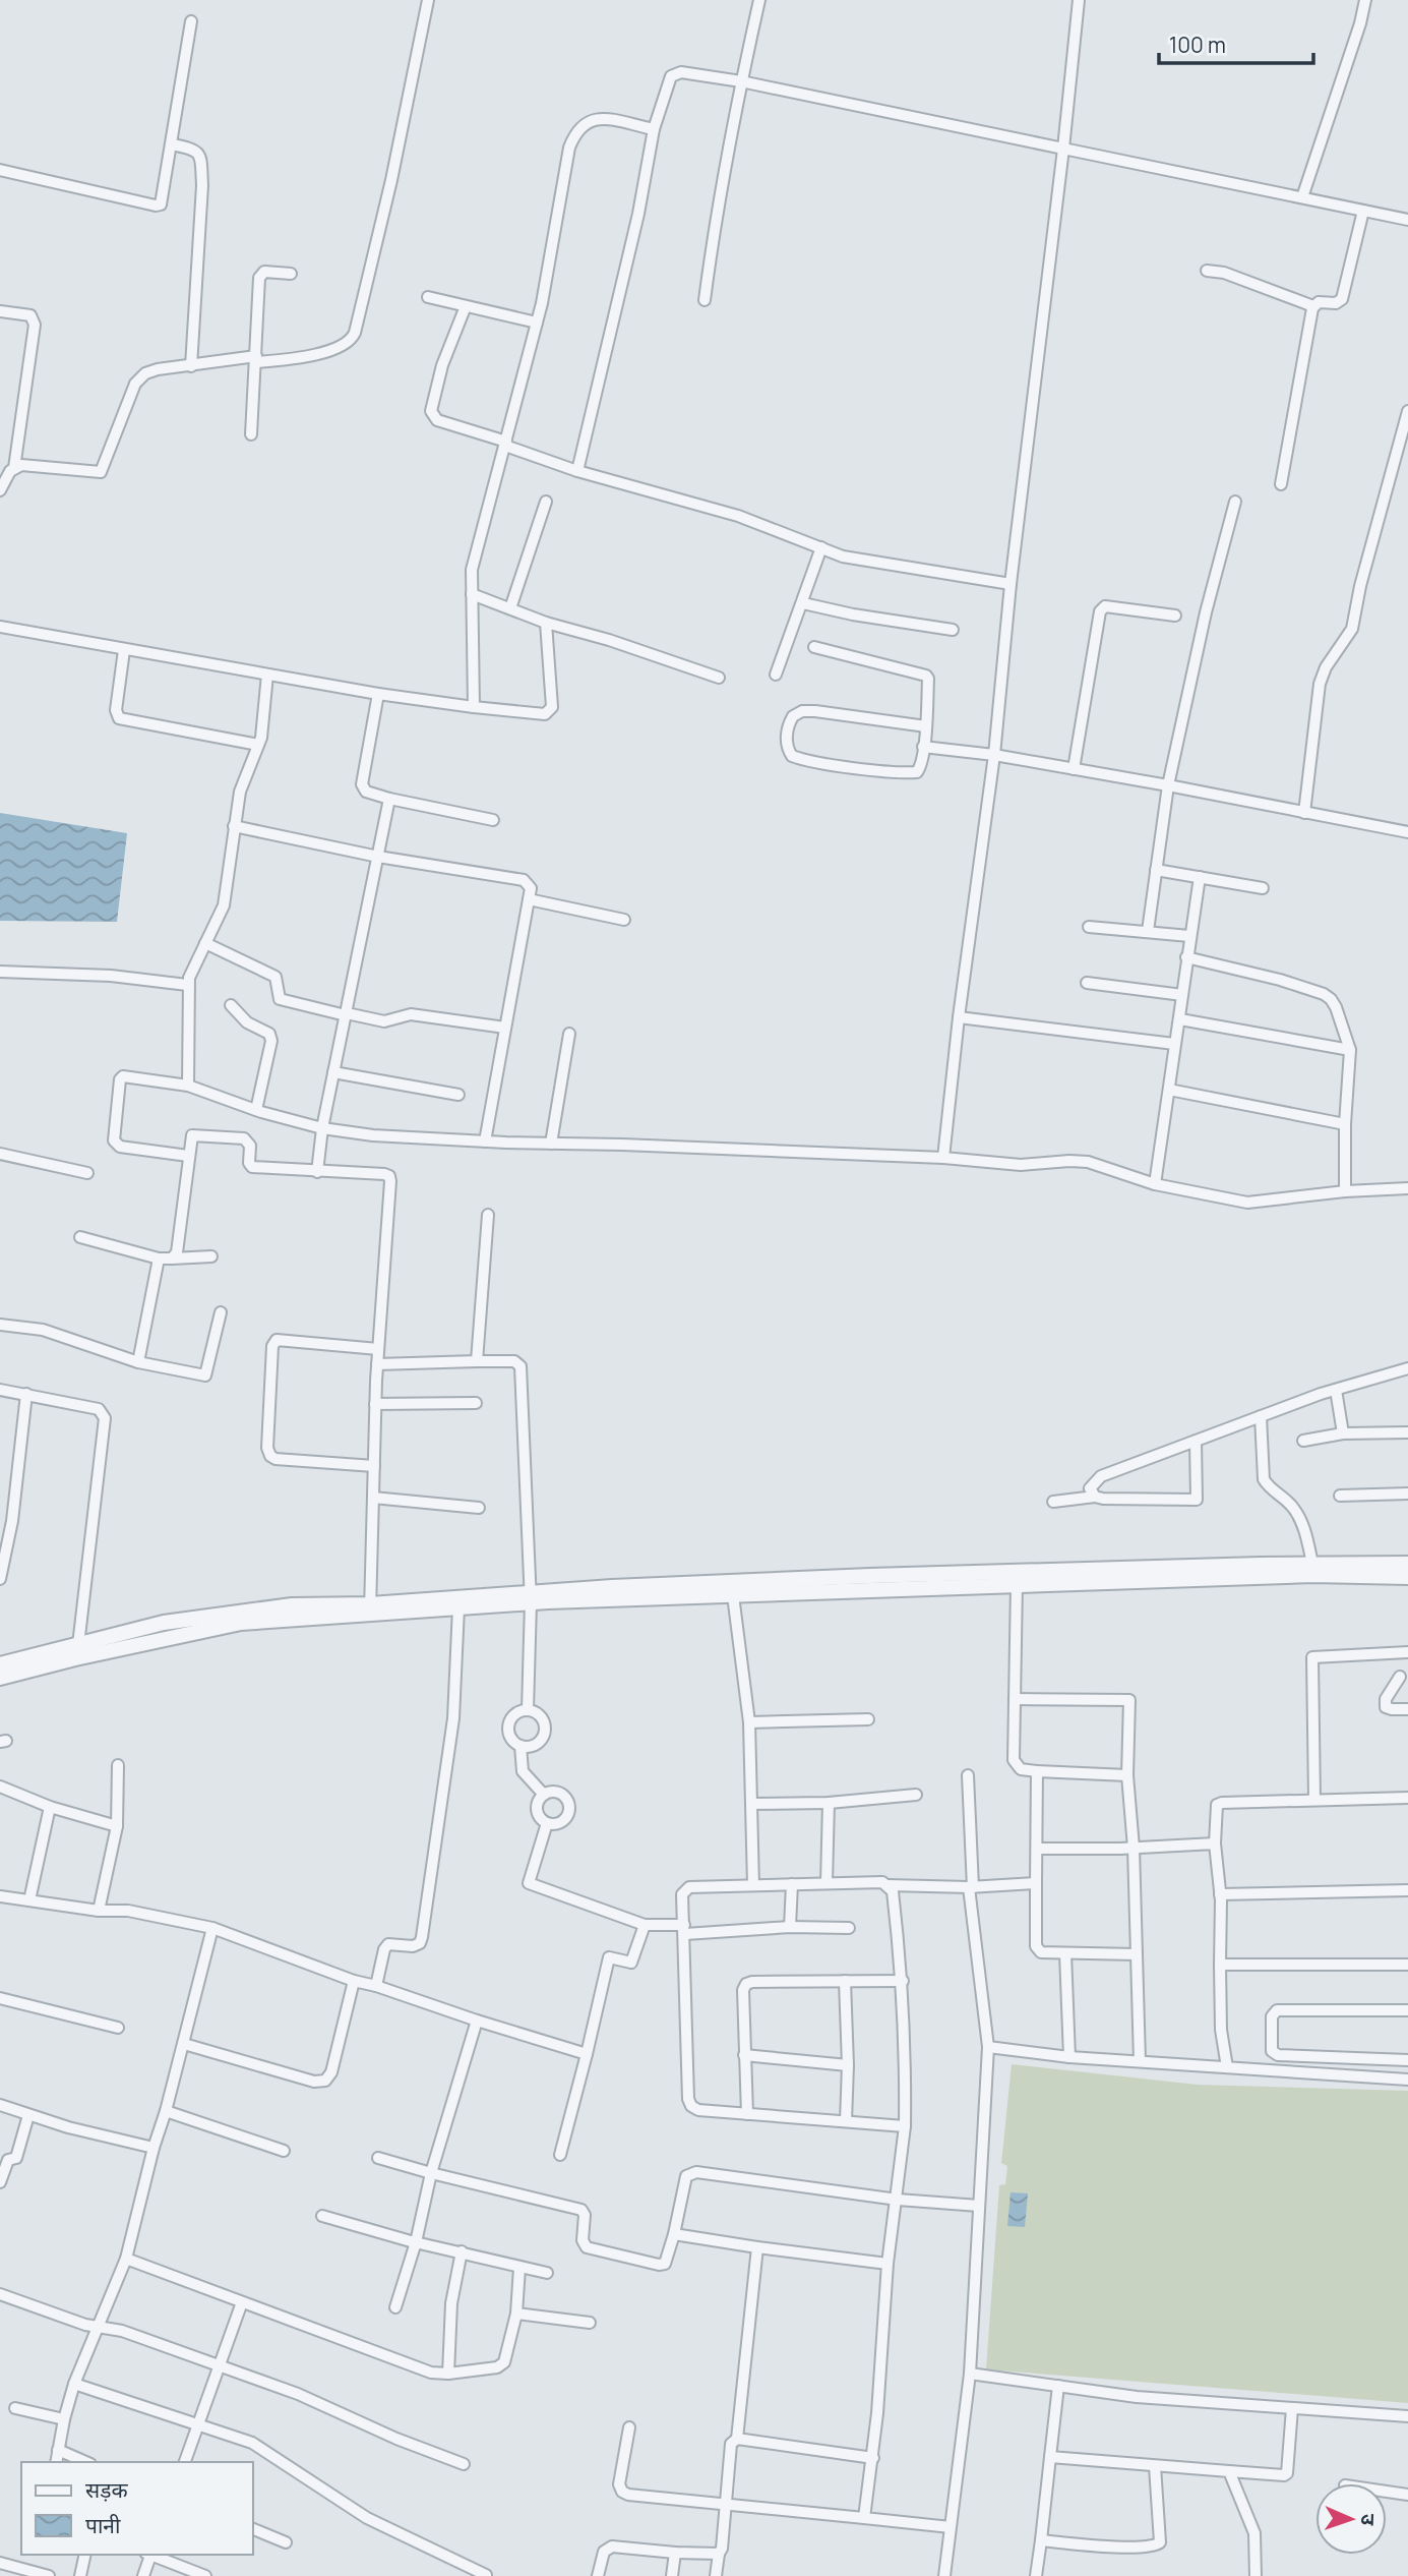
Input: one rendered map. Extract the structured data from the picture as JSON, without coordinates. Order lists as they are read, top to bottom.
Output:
{
  "legend": ["सड़क", "पानी"],
  "scale_bar": "100 m",
  "north": "right"
}
